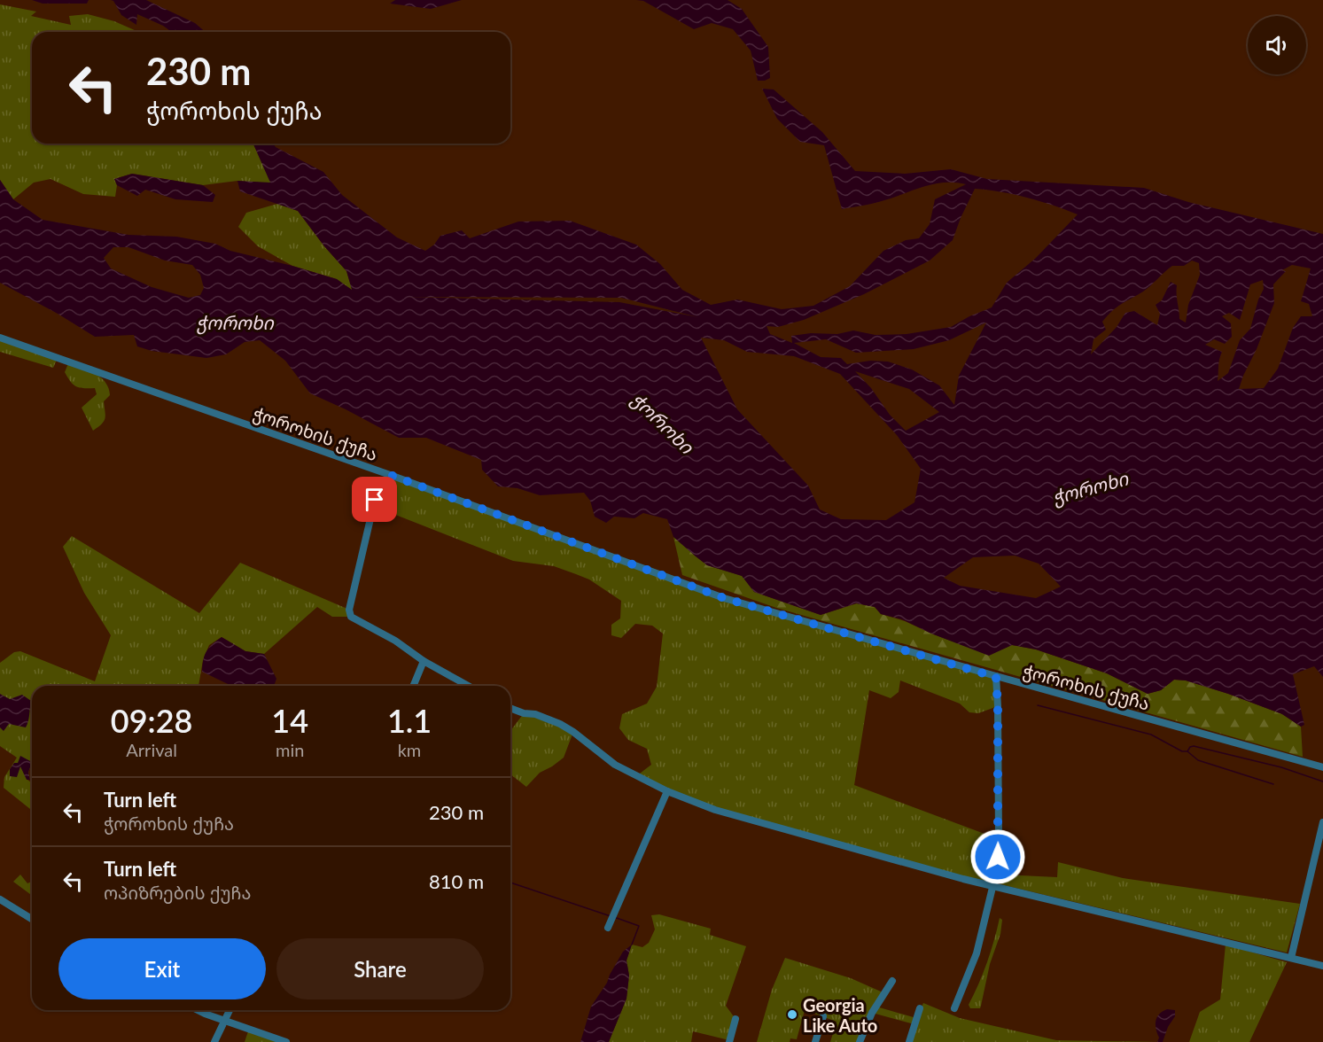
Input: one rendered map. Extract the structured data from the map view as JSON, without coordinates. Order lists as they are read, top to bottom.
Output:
{
  "streets": {
    "street": ["ჭოროხის ქუჩა"]
  },
  "water": ["ჭოროხი"],
  "places": ["Georgia Like Auto"],
  "page": {
    "turn": ["230 m", "ჭოროხის ქუჩა"],
    "eta": [
      "09:28",
      "Arrival",
      "14",
      "min",
      "1.1",
      "km"
    ],
    "list": [
      {
        "name": "Turn left",
        "note": "ჭოროხის ქუჩა",
        "value": "230 m"
      },
      {
        "name": "Turn left",
        "note": "ოპიზრების ქუჩა",
        "value": "810 m"
      }
    ],
    "buttons": ["Exit", "Share"]
  }
}
